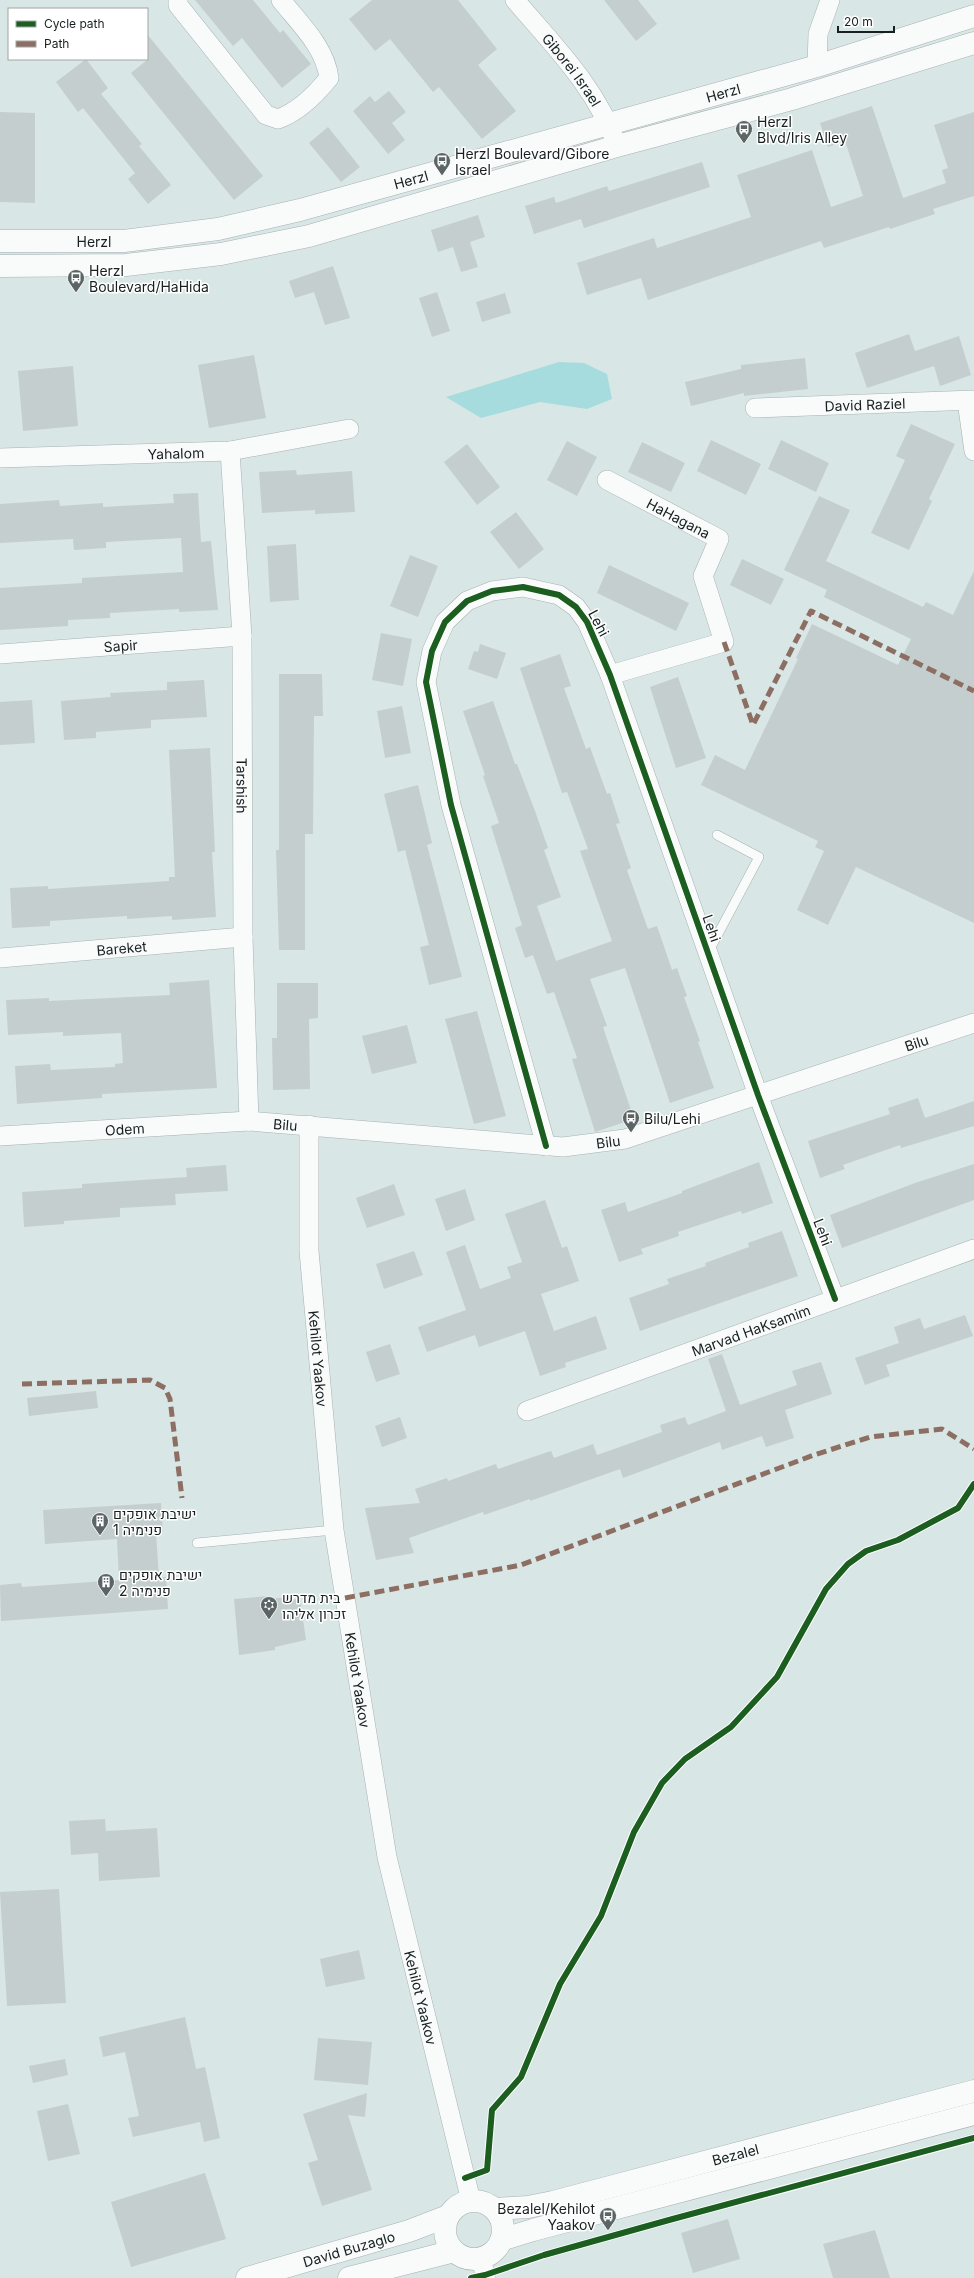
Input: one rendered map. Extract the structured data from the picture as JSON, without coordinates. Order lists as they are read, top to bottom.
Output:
{
  "streets": {
    "main road": ["Herzl", "Bezalel", "David Buzaglo"],
    "street": [
      "Giborei Israel",
      "David Raziel",
      "Yahalom",
      "HaHagana",
      "Lehi",
      "Sapir",
      "Tarshish",
      "Bareket",
      "Bilu",
      "Odem",
      "Marvad HaKsamim",
      "Kehilot Yaakov"
    ]
  },
  "crossings": [
    ["Giborei Israel", "Herzl"],
    ["Yahalom", "Tarshish"],
    ["HaHagana", "Lehi"],
    ["Lehi", "Bilu"],
    ["Lehi", "Marvad HaKsamim"],
    ["Sapir", "Tarshish"],
    ["Tarshish", "Bareket"],
    ["Tarshish", "Bilu"],
    ["Tarshish", "Odem"],
    ["Bilu", "Odem"],
    ["Bilu", "Kehilot Yaakov"],
    ["Kehilot Yaakov", "Bezalel"],
    ["Kehilot Yaakov", "David Buzaglo"],
    ["Bezalel", "David Buzaglo"]
  ],
  "places": {
    "bus stop": [
      "Herzl Blvd/Iris Alley",
      "Herzl Boulevard/Gibore Israel",
      "Herzl Boulevard/HaHida",
      "Bilu/Lehi",
      "Bezalel/Kehilot Yaakov"
    ],
    "building": ["ישיבת אופקים פנימיה 1", "ישיבת אופקים פנימיה 2"],
    "synagogue": ["בית מדרש זכרון אליהו"]
  },
  "legend": ["Cycle path", "Path"],
  "scale_bar": "20 m"
}
